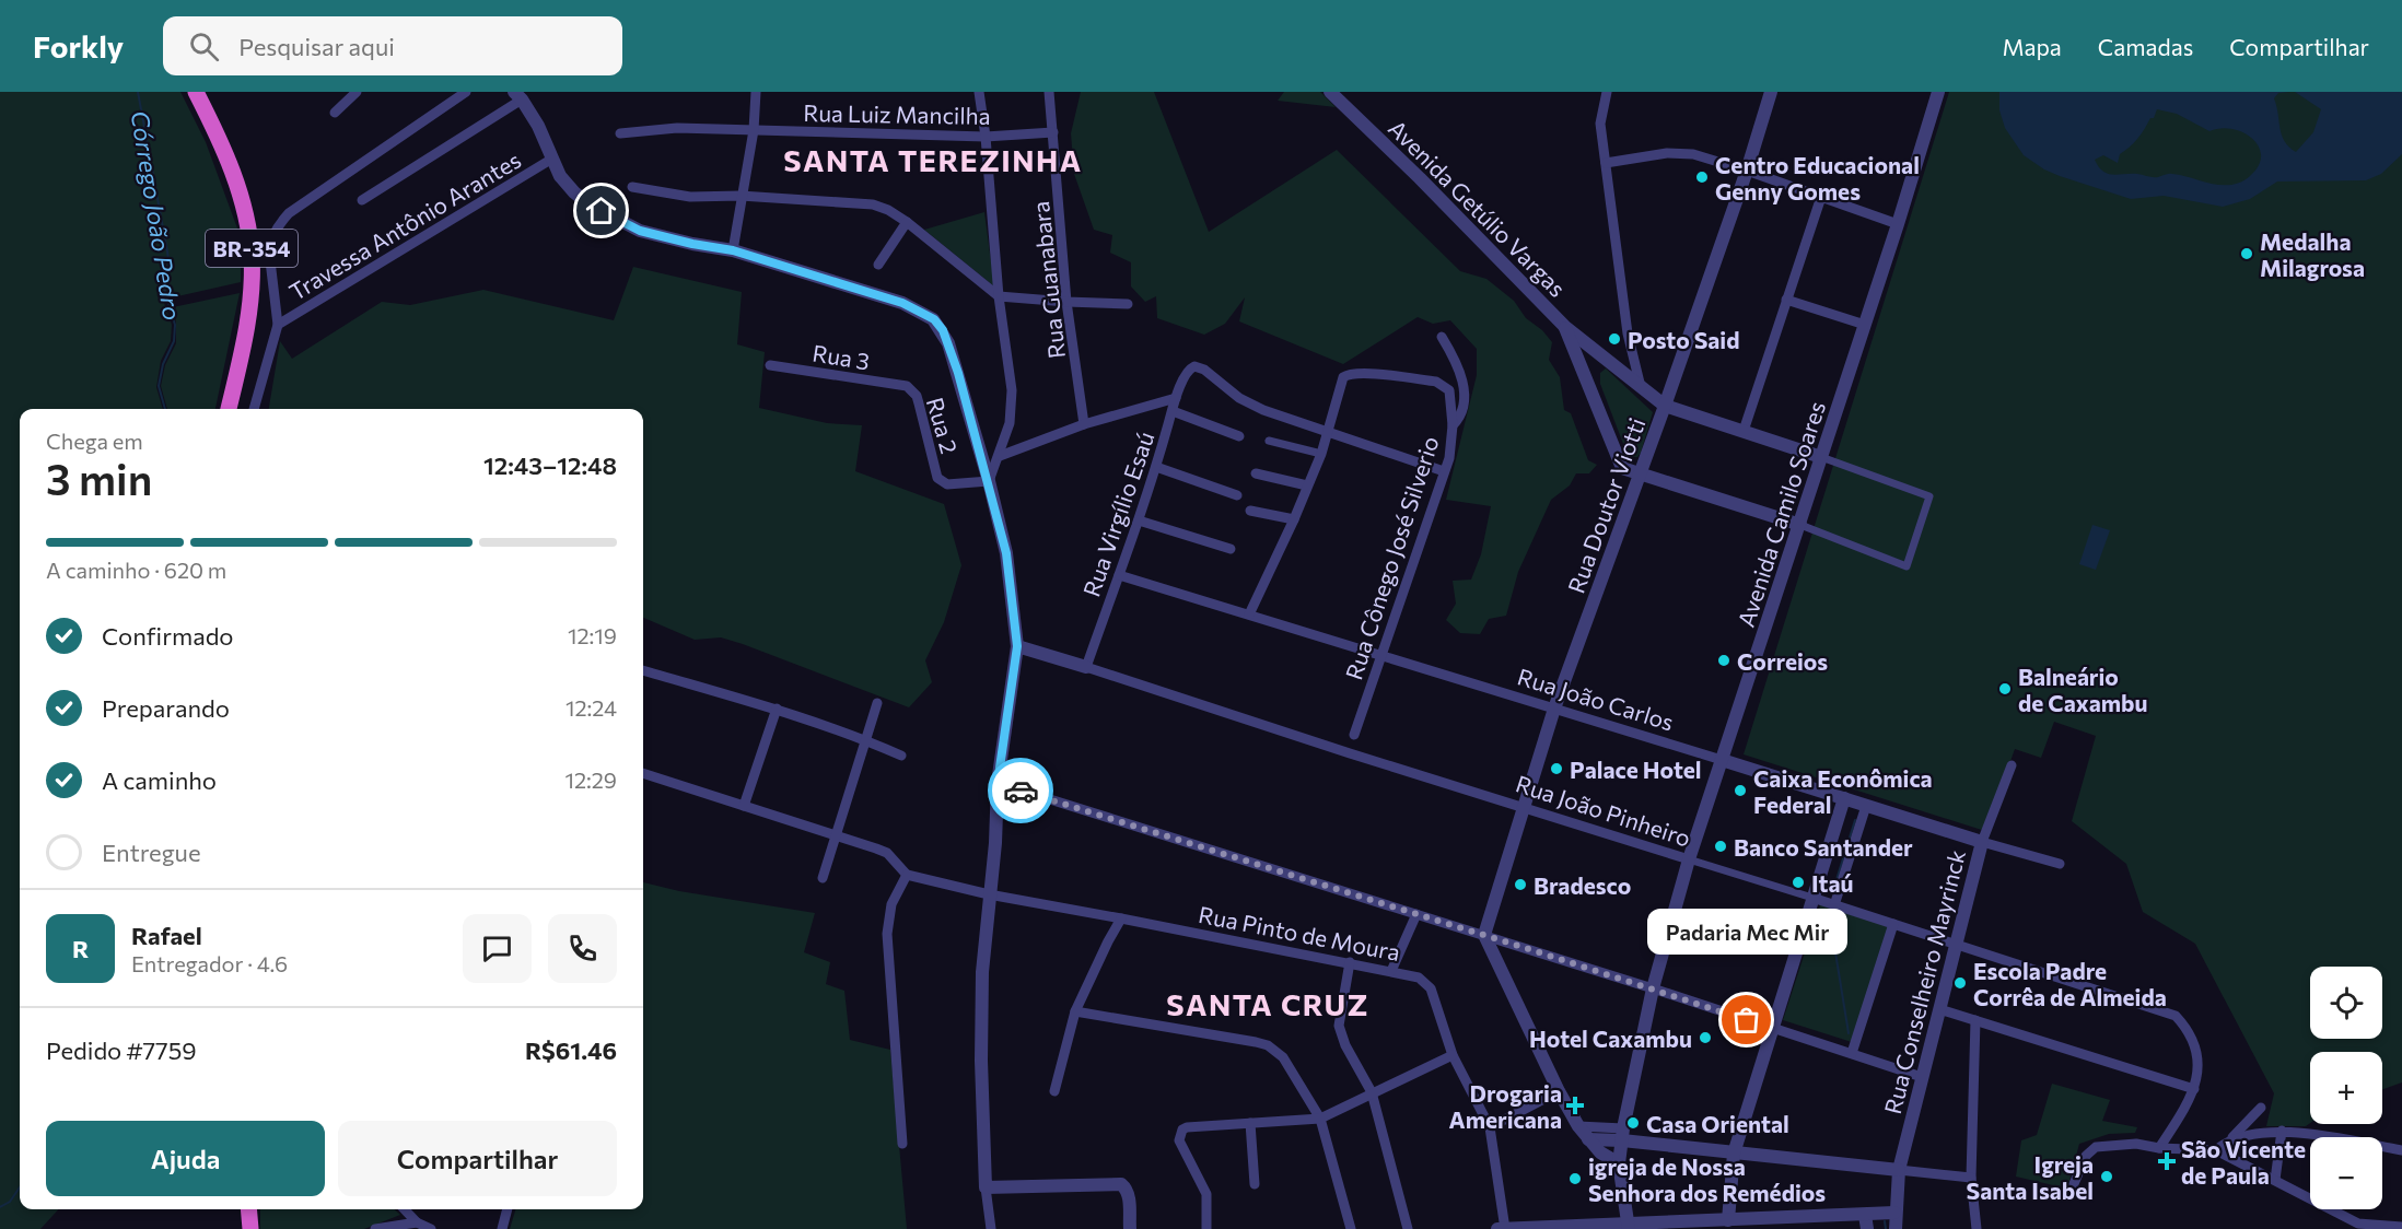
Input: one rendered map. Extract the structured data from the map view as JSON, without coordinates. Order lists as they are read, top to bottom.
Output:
{
  "streets": {
    "highway": ["BR-354"],
    "street": [
      "Rua Luiz Mancilha",
      "Avenida Getúlio Vargas",
      "Travessa Antônio Arantes",
      "Rua Guanabara",
      "Rua 3",
      "Rua 2",
      "Rua Doutor Viotti",
      "Rua Virgílio Esaú",
      "Avenida Camilo Soares",
      "Rua Cônego José Silverio",
      "Rua João Carlos",
      "Rua João Pinheiro",
      "Rua Pinto de Moura",
      "Rua Conselheiro Mayrinck"
    ]
  },
  "crossings": [
    ["Rua Luiz Mancilha", "Rua Guanabara"],
    ["Rua 3", "Rua 2"],
    ["Rua Doutor Viotti", "Rua João Carlos"],
    ["Rua Doutor Viotti", "Rua João Pinheiro"],
    ["Rua Virgílio Esaú", "Rua Cônego José Silverio"],
    ["Rua Virgílio Esaú", "Rua João Carlos"],
    ["Rua Virgílio Esaú", "Rua João Pinheiro"],
    ["Avenida Camilo Soares", "Rua João Carlos"],
    ["Avenida Camilo Soares", "Rua João Pinheiro"],
    ["Rua Cônego José Silverio", "Rua João Carlos"],
    ["Rua João Carlos", "Rua Conselheiro Mayrinck"],
    ["Rua João Pinheiro", "Rua Conselheiro Mayrinck"]
  ],
  "districts": ["SANTA TEREZINHA", "SANTA CRUZ"],
  "water": ["Córrego João Pedro"],
  "places": {
    "other": [
      "Centro Educacional Genny Gomes",
      "Medalha Milagrosa",
      "Posto Said",
      "Correios",
      "Balneário de Caxambu",
      "Palace Hotel",
      "Caixa Econômica Federal",
      "Banco Santander",
      "Itaú",
      "Bradesco",
      "Escola Padre Corrêa de Almeida",
      "Padaria Mec Mir",
      "Hotel Caxambu",
      "Casa Oriental",
      "Igreja Santa Isabel",
      "igreja de Nossa Senhora dos Remédios"
    ],
    "health": ["Drogaria Americana", "São Vicente de Paula"]
  },
  "page": {
    "header": "Forkly",
    "search": "Pesquisar aqui",
    "nav": ["Mapa", "Camadas", "Compartilhar"],
    "heading": ["3 min", "Chega em", "12:43–12:48"],
    "panel": [
      "Rafael",
      "Entregador · 4.6",
      "Pedido #7759",
      "R$61.46"
    ],
    "bar": "A caminho · 620 m",
    "list": [
      ["Confirmado", "12:19"],
      ["Preparando", "12:24"],
      ["A caminho", "12:29"],
      "Entregue"
    ],
    "bubble": "Padaria Mec Mir",
    "round": "R",
    "map_buttons": ["+", "−"],
    "buttons": ["Ajuda", "Compartilhar"]
  }
}
